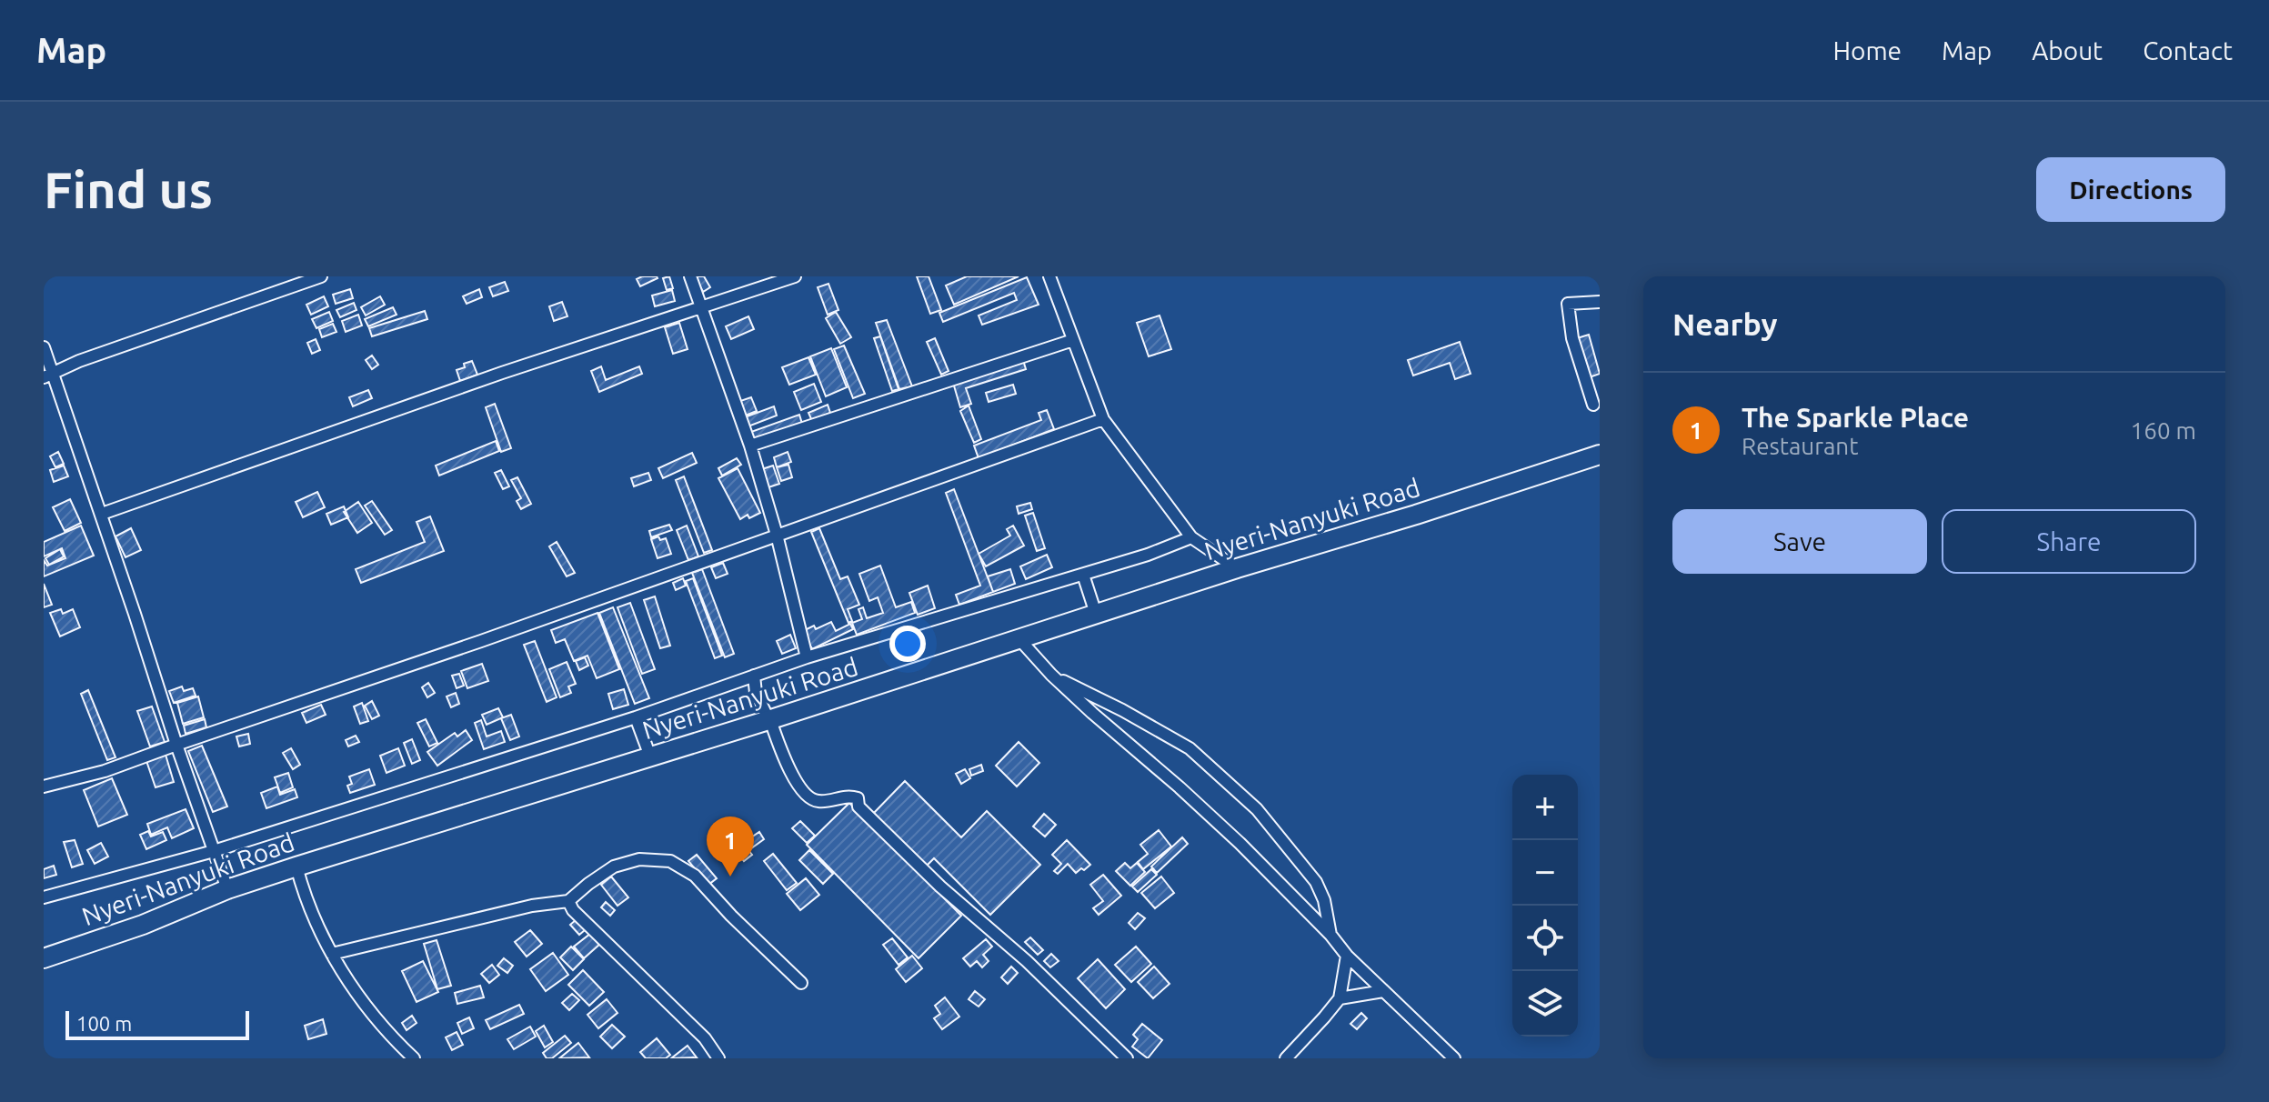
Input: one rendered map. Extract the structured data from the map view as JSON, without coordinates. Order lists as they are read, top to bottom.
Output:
{
  "streets": {
    "highway": ["Nyeri-Nanyuki Road"]
  },
  "scale_bar": "100 m",
  "page": {
    "header": "Map",
    "nav": [
      "Home",
      "Map",
      "About",
      "Contact"
    ],
    "buttons": [
      "Directions",
      ["Save", "Share"]
    ],
    "title": "Find us",
    "heading": "Nearby",
    "list": [
      {
        "mark": "1",
        "name": "The Sparkle Place",
        "note": "Restaurant",
        "value": "160 m"
      }
    ],
    "map_buttons": ["+", "−"],
    "pins": "1",
    "scale": "100 m"
  }
}
